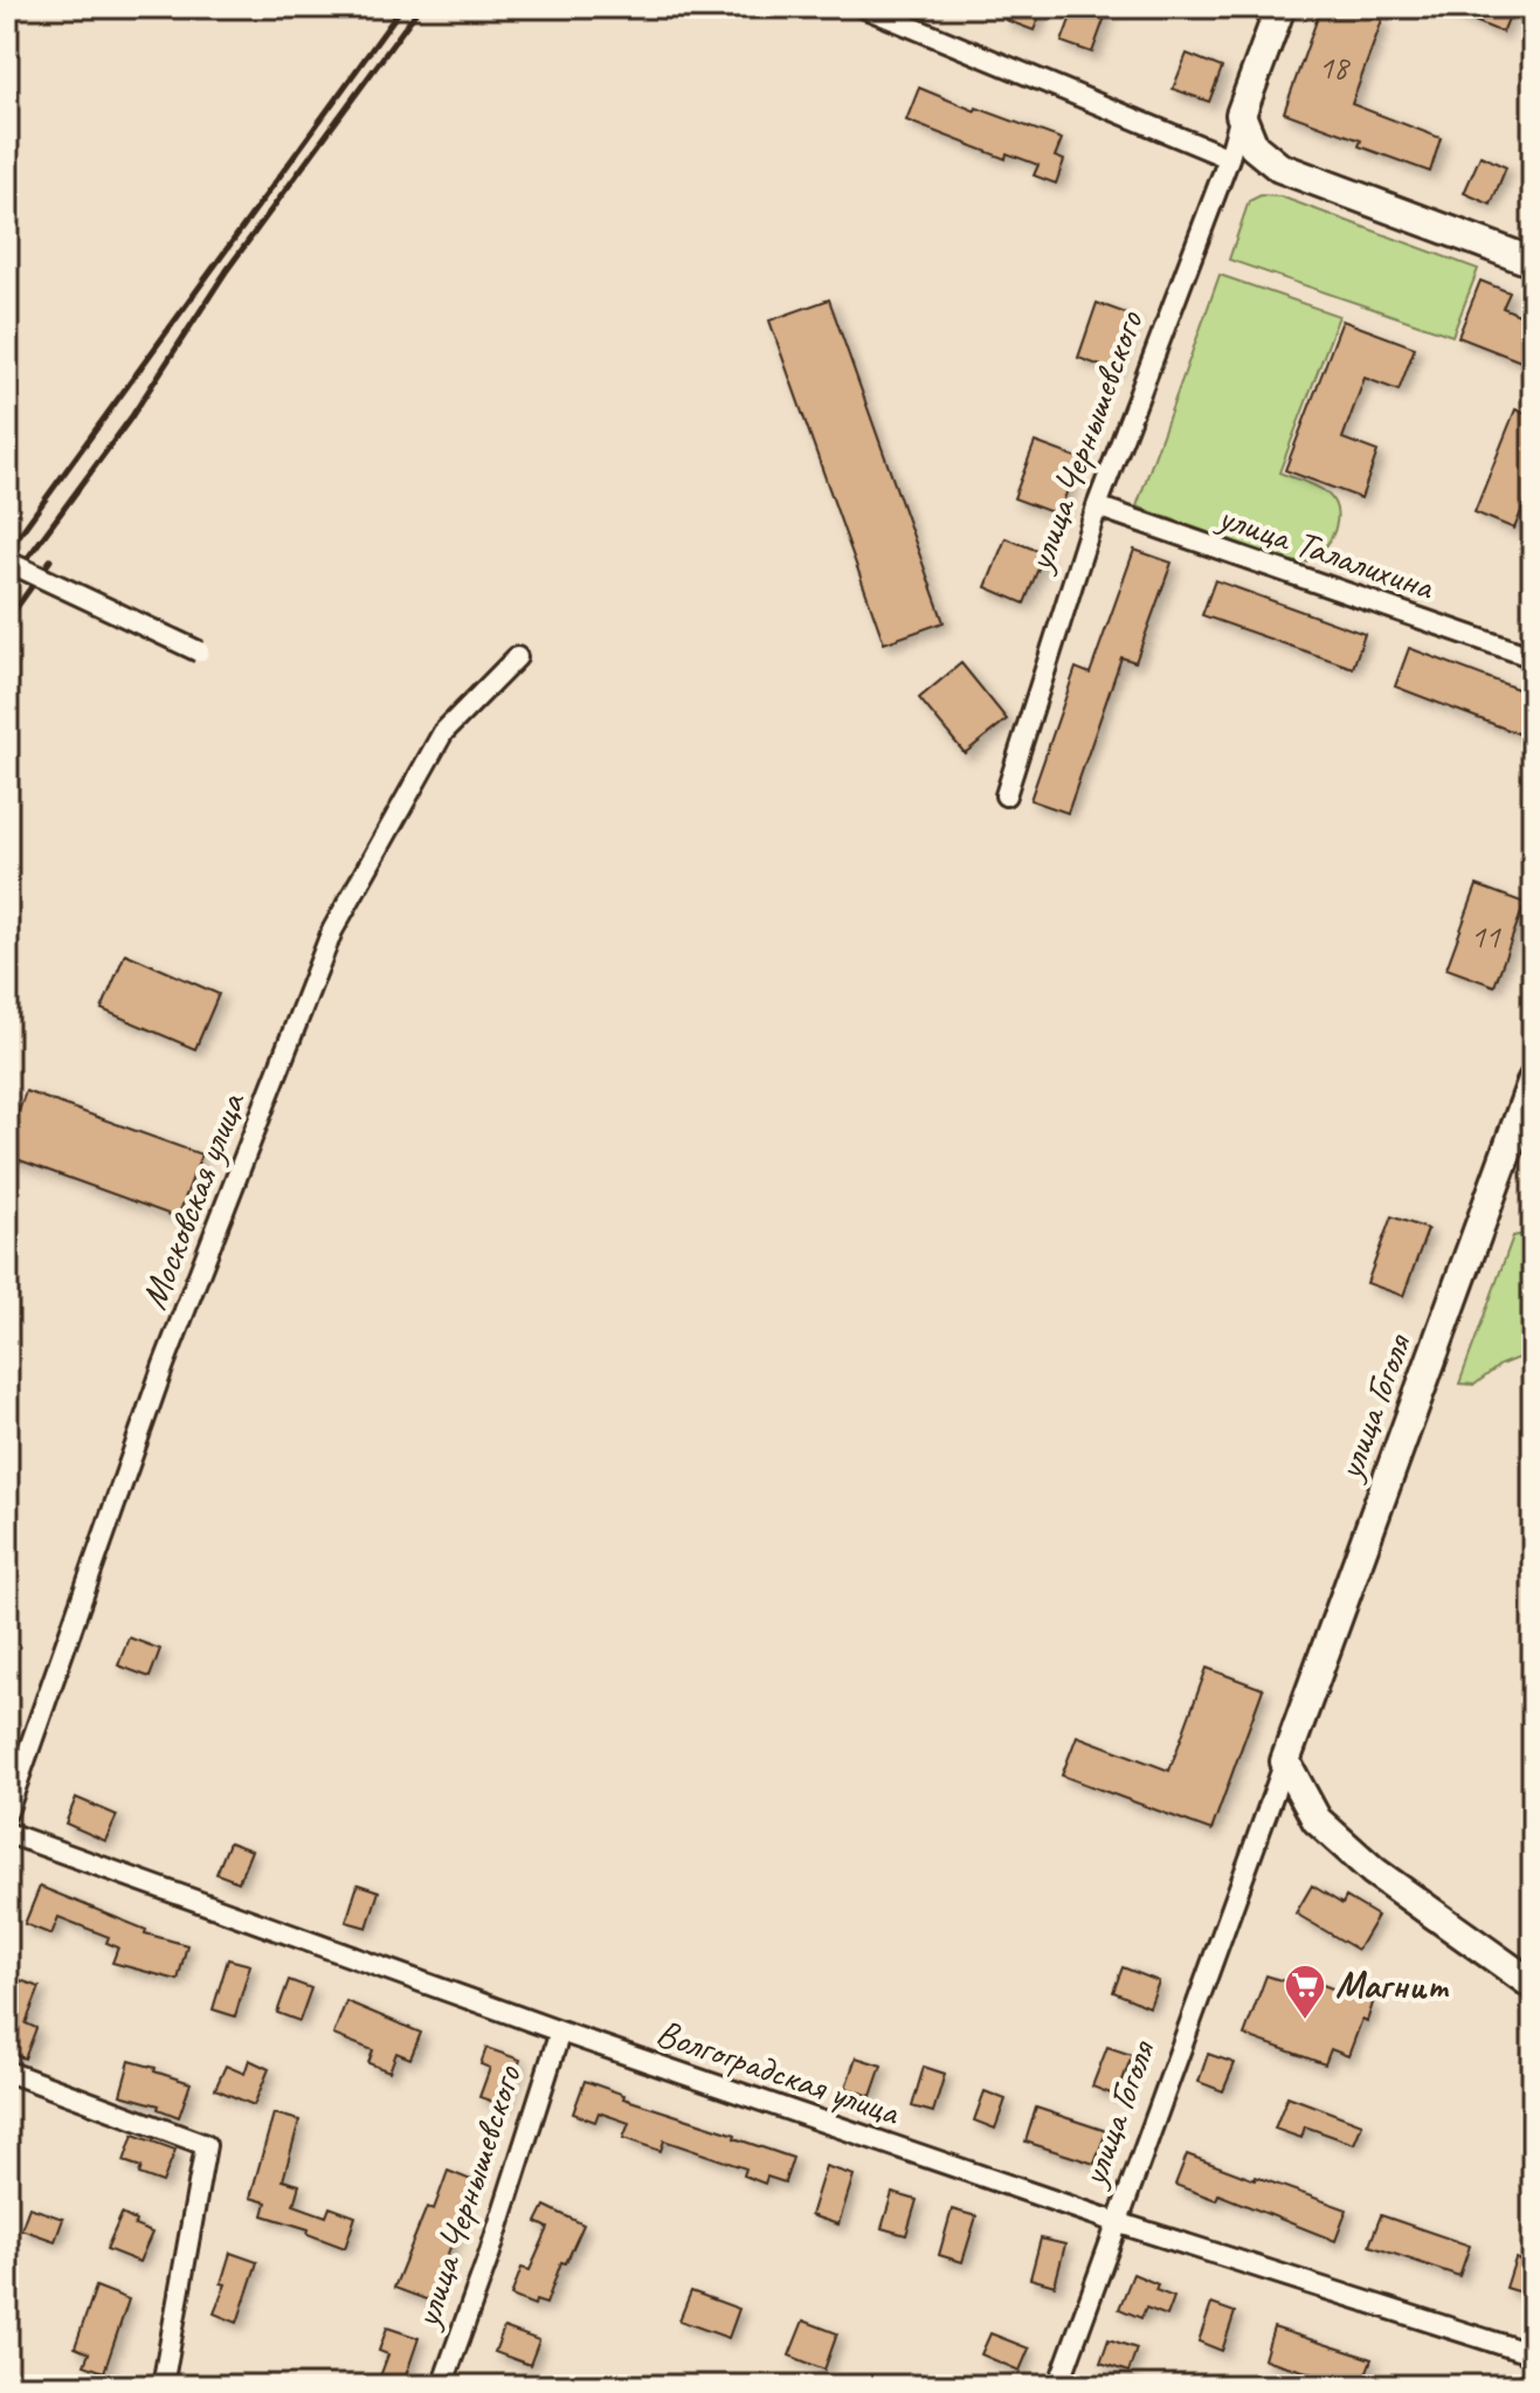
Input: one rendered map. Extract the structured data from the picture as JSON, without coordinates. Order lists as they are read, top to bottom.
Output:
{
  "streets": {
    "street": [
      "улица Чернышевского",
      "улица Талалихина",
      "Московская улица",
      "улица Гоголя",
      "Волгоградская улица"
    ]
  },
  "crossings": [
    ["улица Чернышевского", "улица Талалихина"],
    ["улица Чернышевского", "Волгоградская улица"],
    ["улица Гоголя", "Волгоградская улица"]
  ],
  "places": {
    "supermarket": ["Магнит"]
  },
  "house_numbers": ["18", "11"]
}
